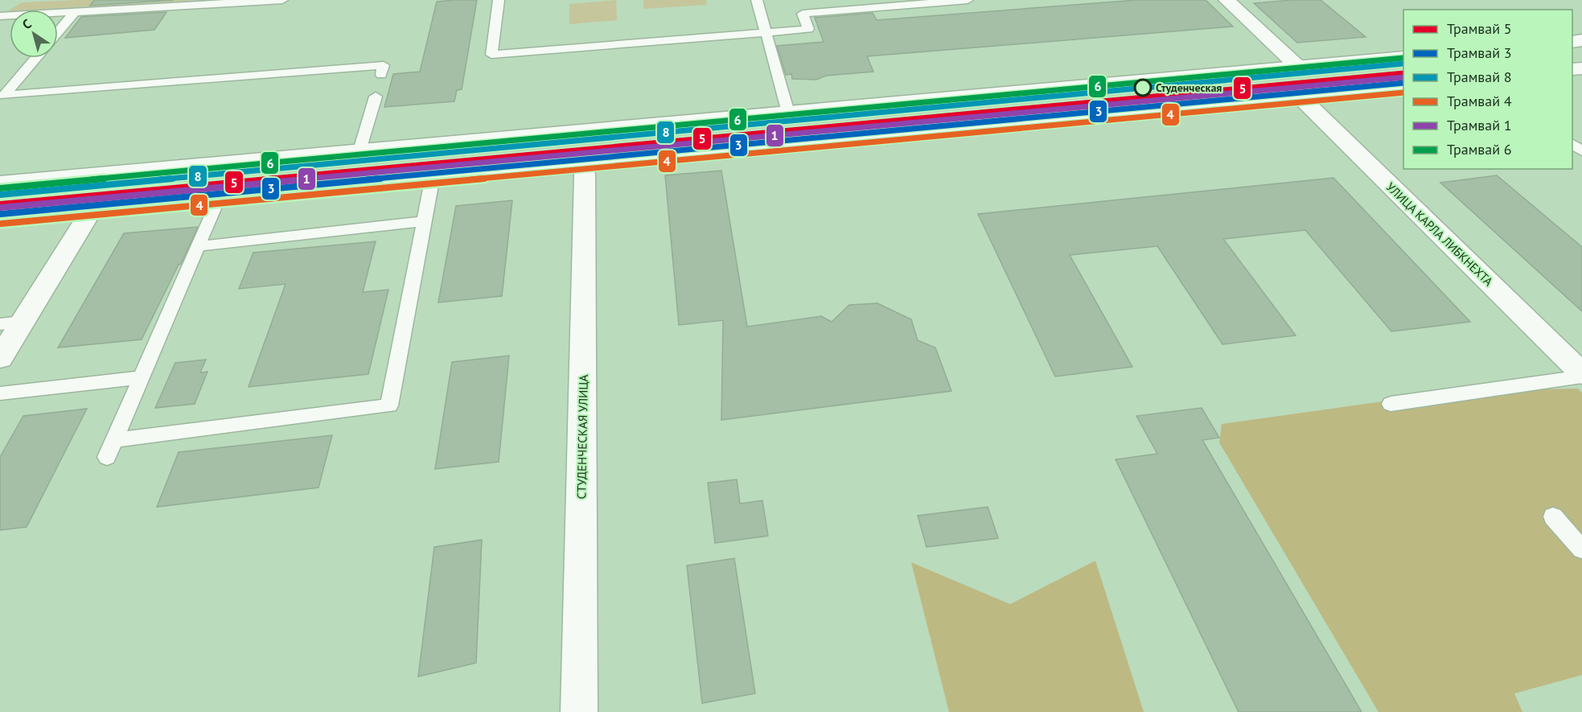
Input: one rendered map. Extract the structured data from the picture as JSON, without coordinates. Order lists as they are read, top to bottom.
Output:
{
  "streets": {
    "street": ["УЛИЦА КАРЛА ЛИБКНЕХТА", "СТУДЕНЧЕСКАЯ УЛИЦА"]
  },
  "places": ["Студенческая"],
  "lines": [
    "tram line 6",
    "tram line 8",
    "tram line 5",
    "tram line 1",
    "tram line 3",
    "tram line 4"
  ],
  "legend": [
    "Трамвай 5",
    "Трамвай 3",
    "Трамвай 8",
    "Трамвай 4",
    "Трамвай 1",
    "Трамвай 6"
  ],
  "north": "top left"
}
